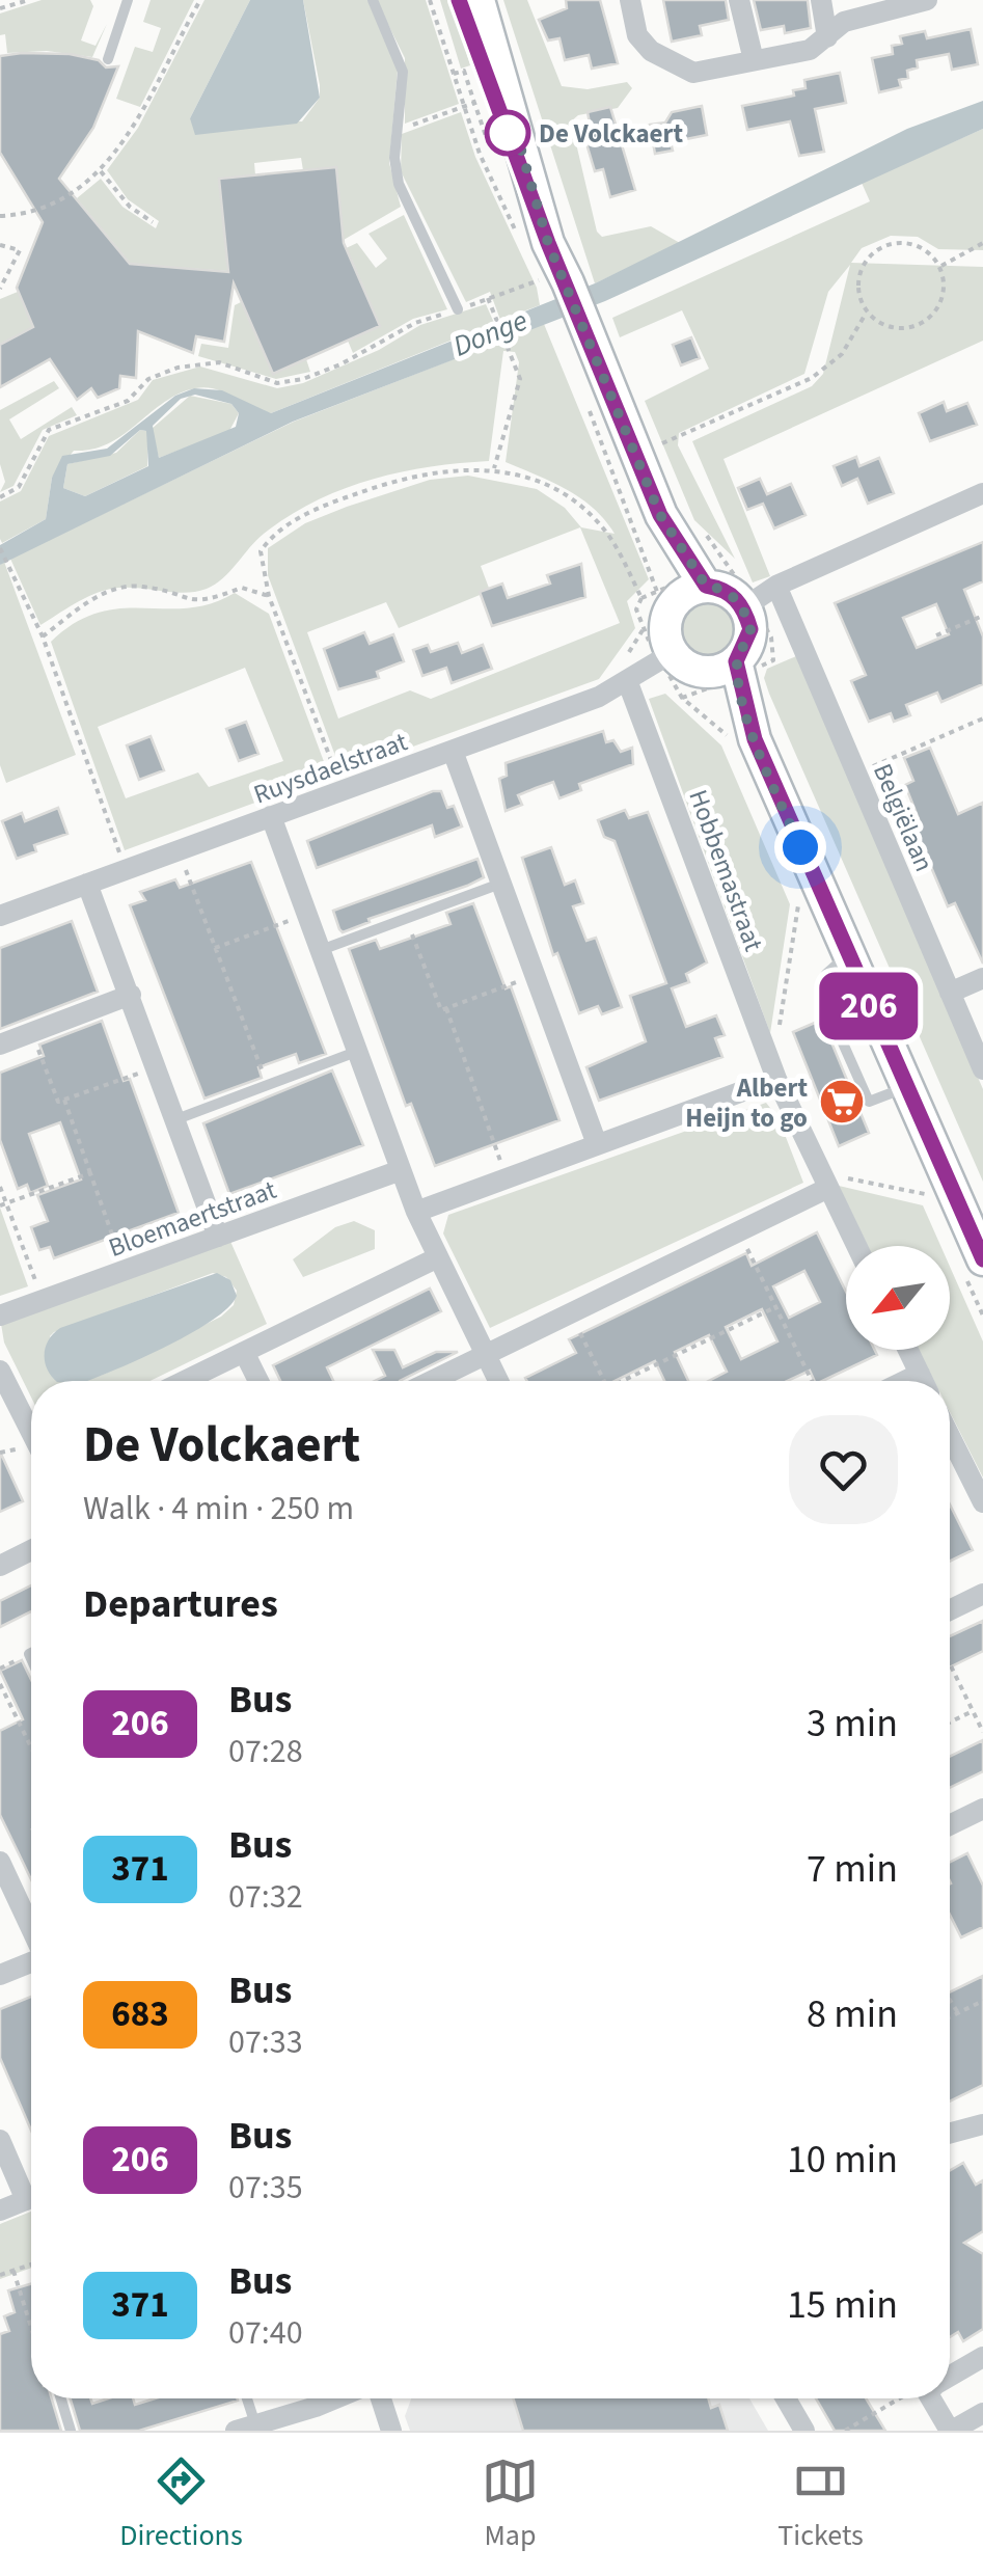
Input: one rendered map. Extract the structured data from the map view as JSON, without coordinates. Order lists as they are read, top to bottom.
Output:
{
  "streets": {
    "street": [
      "Ruysdaelstraat",
      "Belgiëlaan",
      "Hobbemastraat",
      "Bloemaertstraat"
    ]
  },
  "crossings": [
    ["Ruysdaelstraat", "Hobbemastraat"]
  ],
  "water": ["Donge"],
  "places": {
    "other": ["De Volckaert"],
    "supermarket": ["Albert Heijn to go"]
  },
  "lines": ["bus line 206"],
  "north": "bottom left",
  "page": {
    "on_map": "206",
    "heading": [
      ["De Volckaert", "Walk · 4 min · 250 m"],
      "Departures"
    ],
    "list": [
      {
        "mark": "206",
        "name": "Bus",
        "note": "07:28",
        "value": "3 min"
      },
      {
        "mark": "371",
        "name": "Bus",
        "note": "07:32",
        "value": "7 min"
      },
      {
        "mark": "683",
        "name": "Bus",
        "note": "07:33",
        "value": "8 min"
      },
      {
        "mark": "206",
        "name": "Bus",
        "note": "07:35",
        "value": "10 min"
      },
      {
        "mark": "371",
        "name": "Bus",
        "note": "07:40",
        "value": "15 min"
      }
    ],
    "tabs": ["Directions", "Map", "Tickets"]
  }
}
